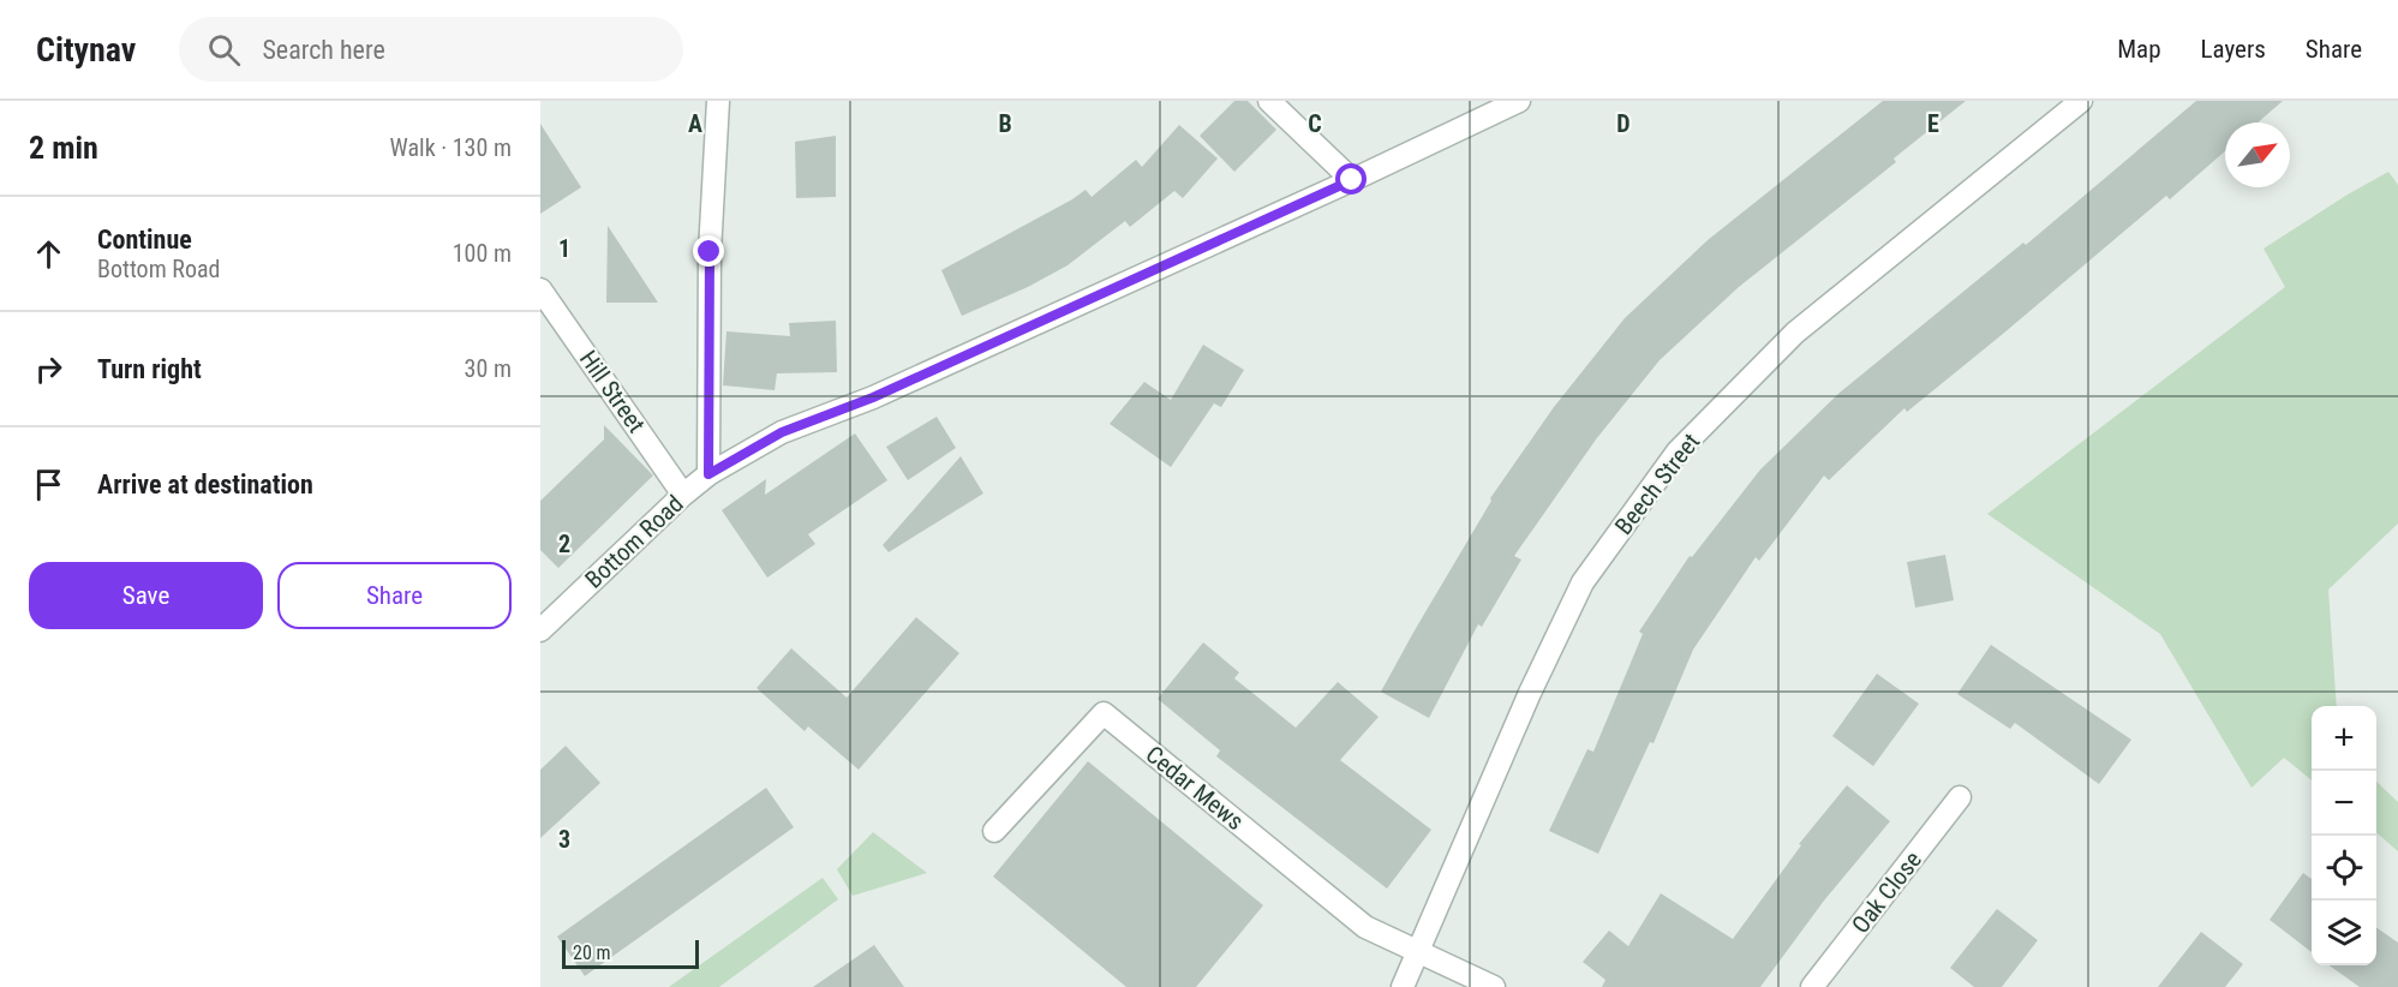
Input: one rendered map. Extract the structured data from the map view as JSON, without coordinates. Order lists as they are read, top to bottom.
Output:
{
  "streets": {
    "street": [
      "Hill Street",
      "Beech Street",
      "Bottom Road",
      "Cedar Mews",
      "Oak Close"
    ]
  },
  "crossings": [
    ["Hill Street", "Bottom Road"],
    ["Beech Street", "Cedar Mews"]
  ],
  "scale_bar": "20 m",
  "north": "top right",
  "page": {
    "header": "Citynav",
    "search": "Search here",
    "nav": ["Map", "Layers", "Share"],
    "heading": ["2 min", "Walk · 130 m"],
    "list": [
      ["Continue", "Bottom Road", "100 m"],
      ["Turn right", "30 m"],
      "Arrive at destination"
    ],
    "buttons": ["Save", "Share"],
    "map_buttons": ["+", "−"],
    "scale": "20 m"
  },
  "grid": {
    "columns": [
      "A",
      "B",
      "C",
      "D",
      "E"
    ],
    "rows": ["1", "2", "3"]
  }
}
